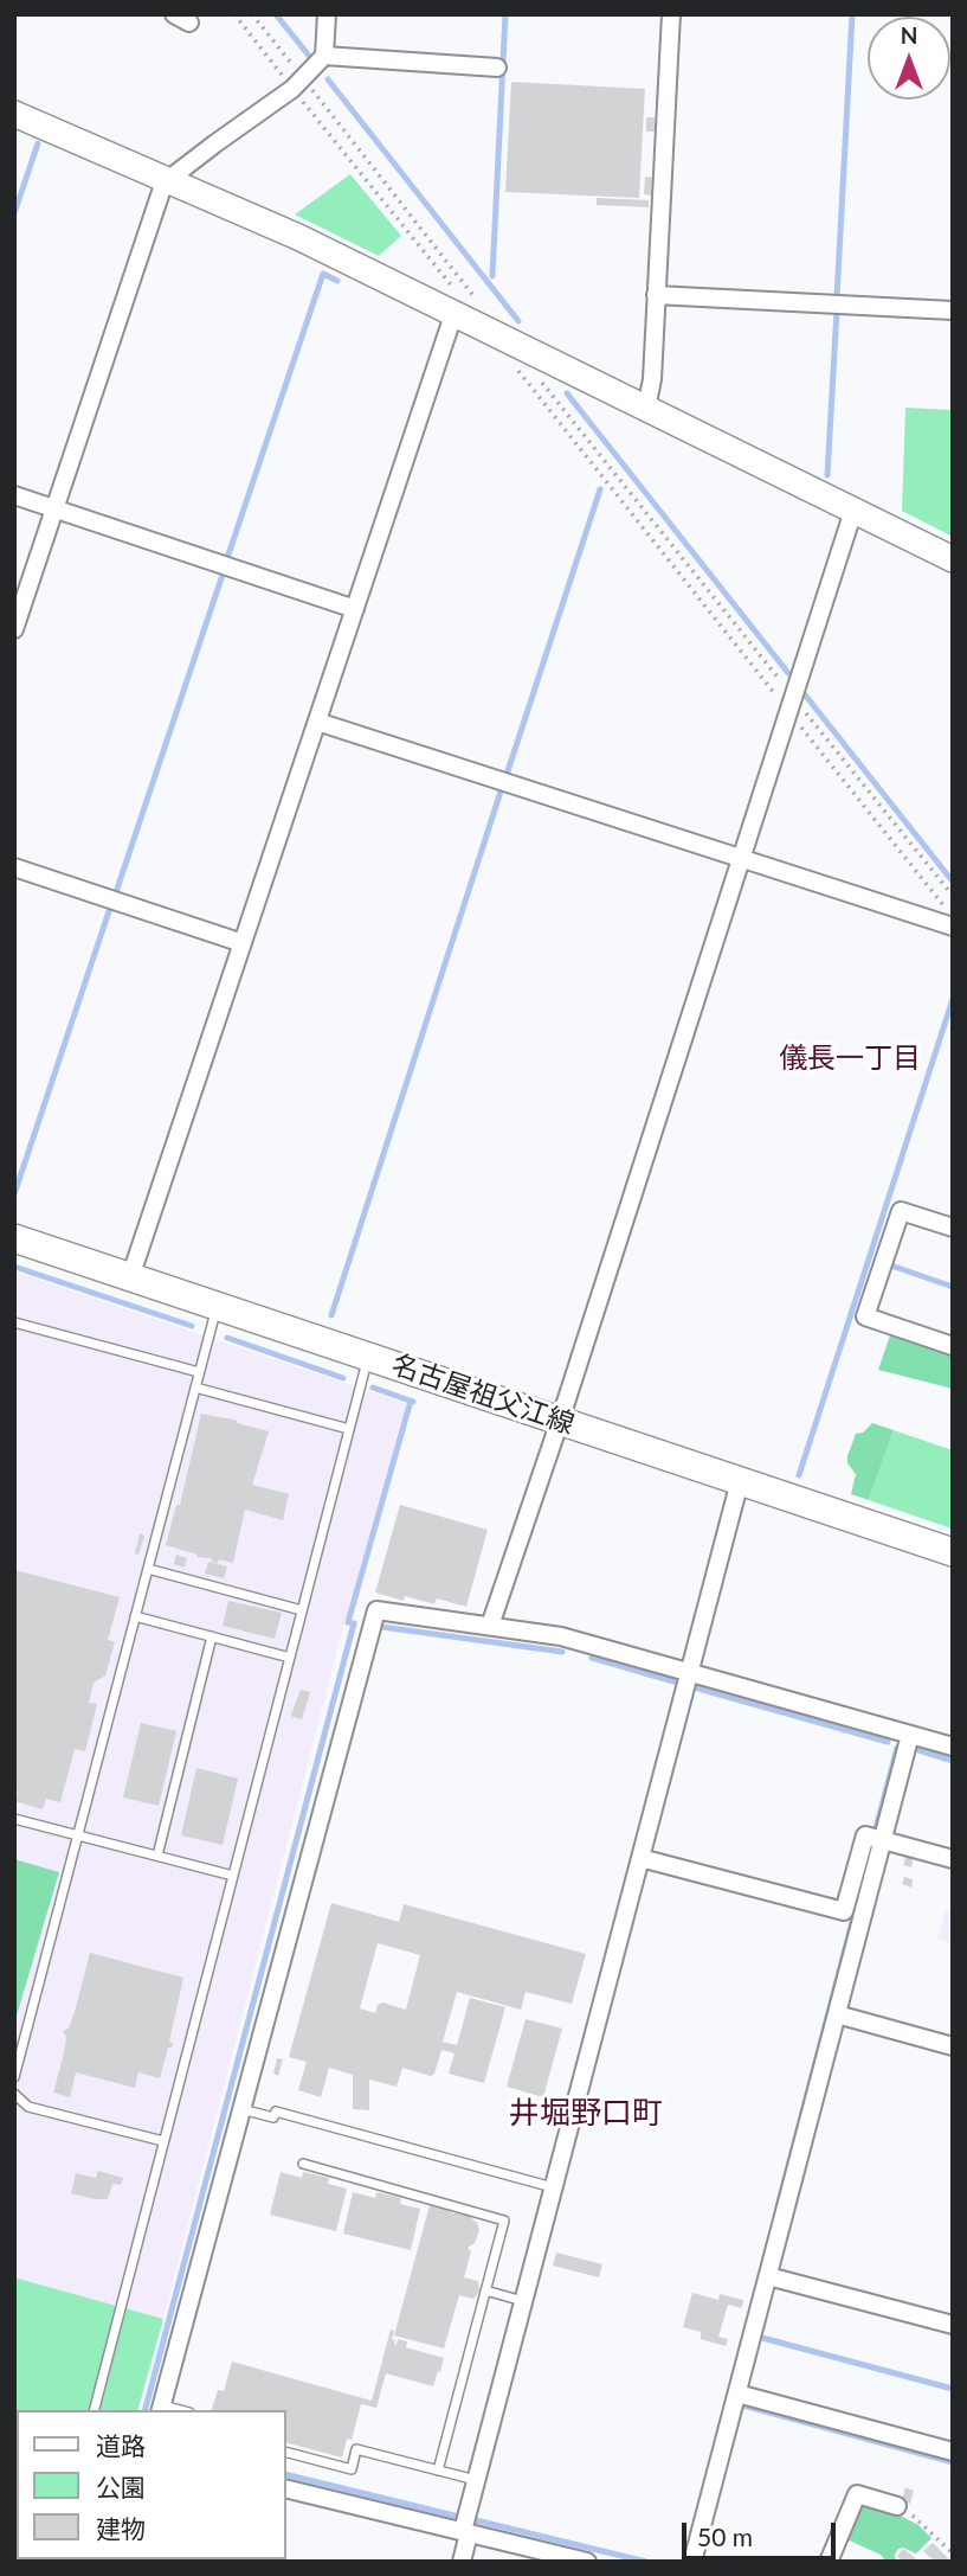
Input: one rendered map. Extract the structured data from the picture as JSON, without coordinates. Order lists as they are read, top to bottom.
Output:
{
  "streets": {
    "main road": ["名古屋祖父江線"]
  },
  "districts": ["儀長一丁目", "井堀野口町"],
  "legend": ["道路", "公園", "建物"],
  "scale_bar": "50 m",
  "north": "top"
}
